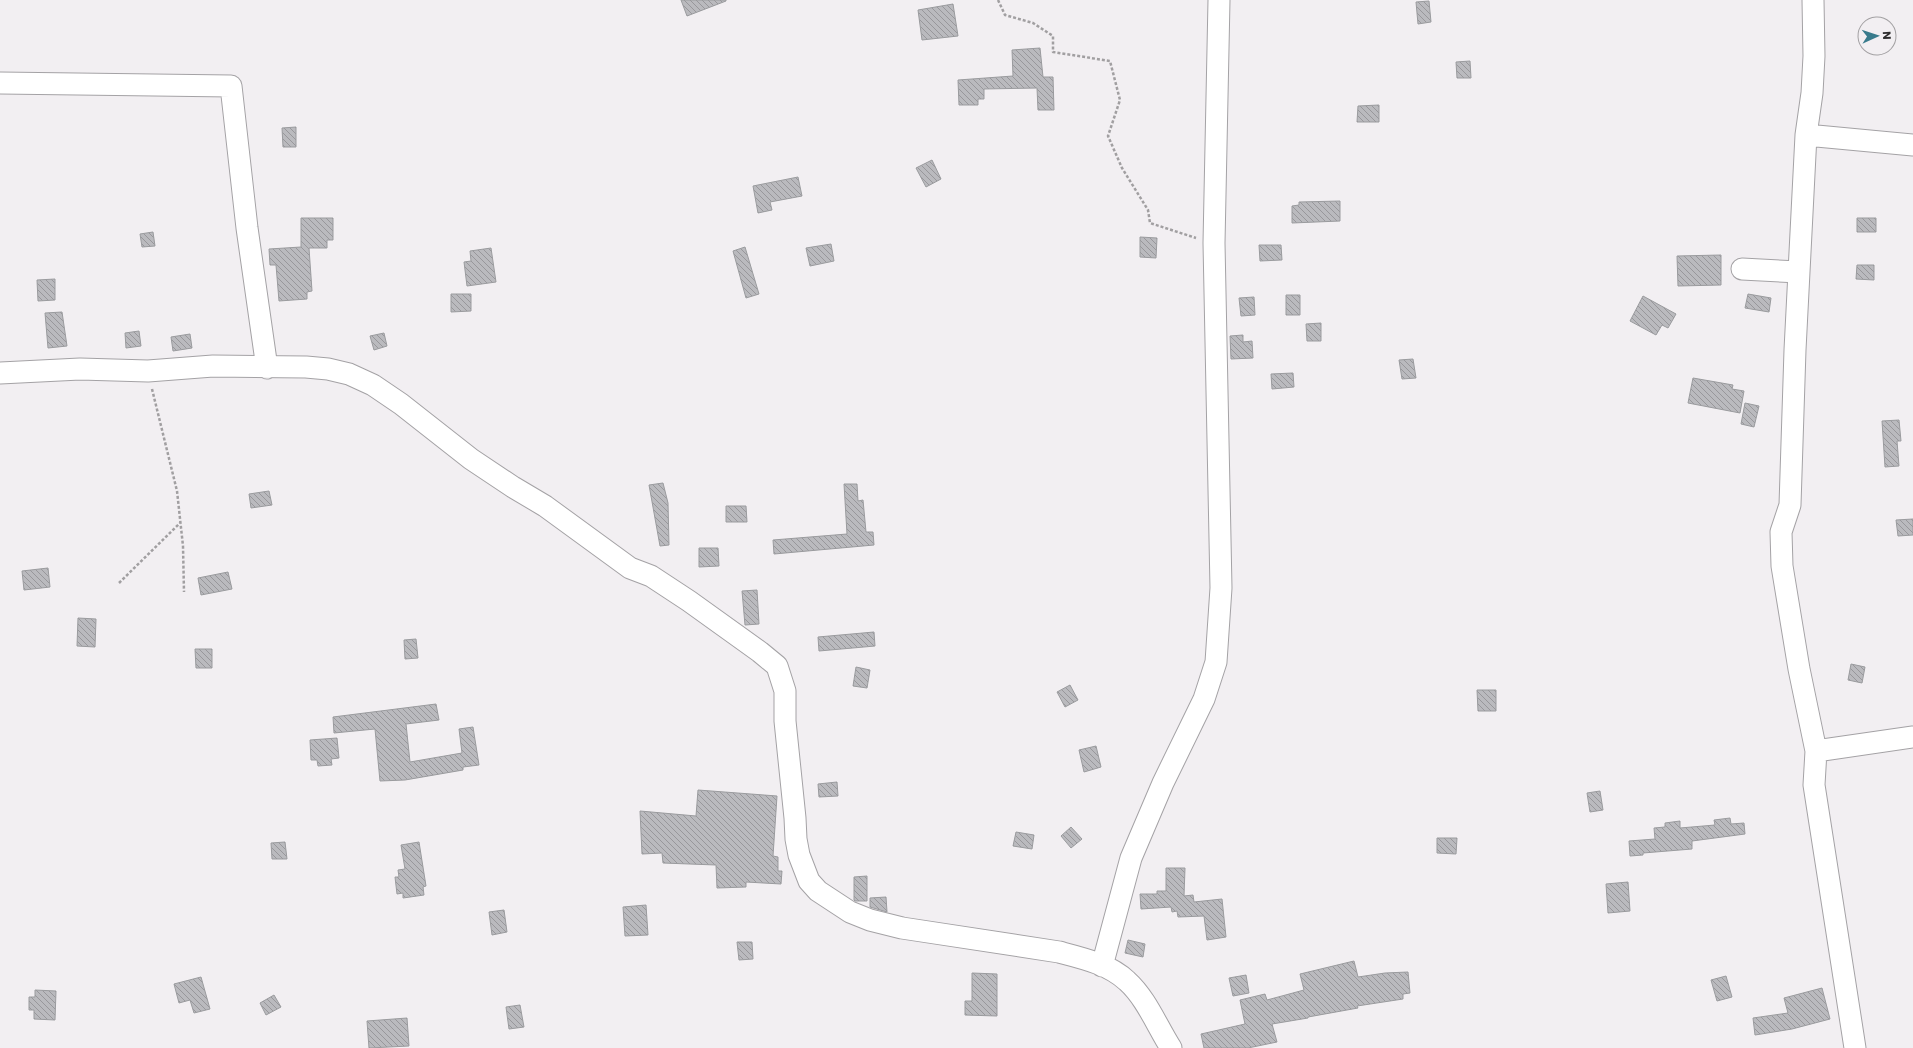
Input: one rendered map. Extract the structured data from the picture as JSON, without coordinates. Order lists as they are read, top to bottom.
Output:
{
  "north": "right"
}
